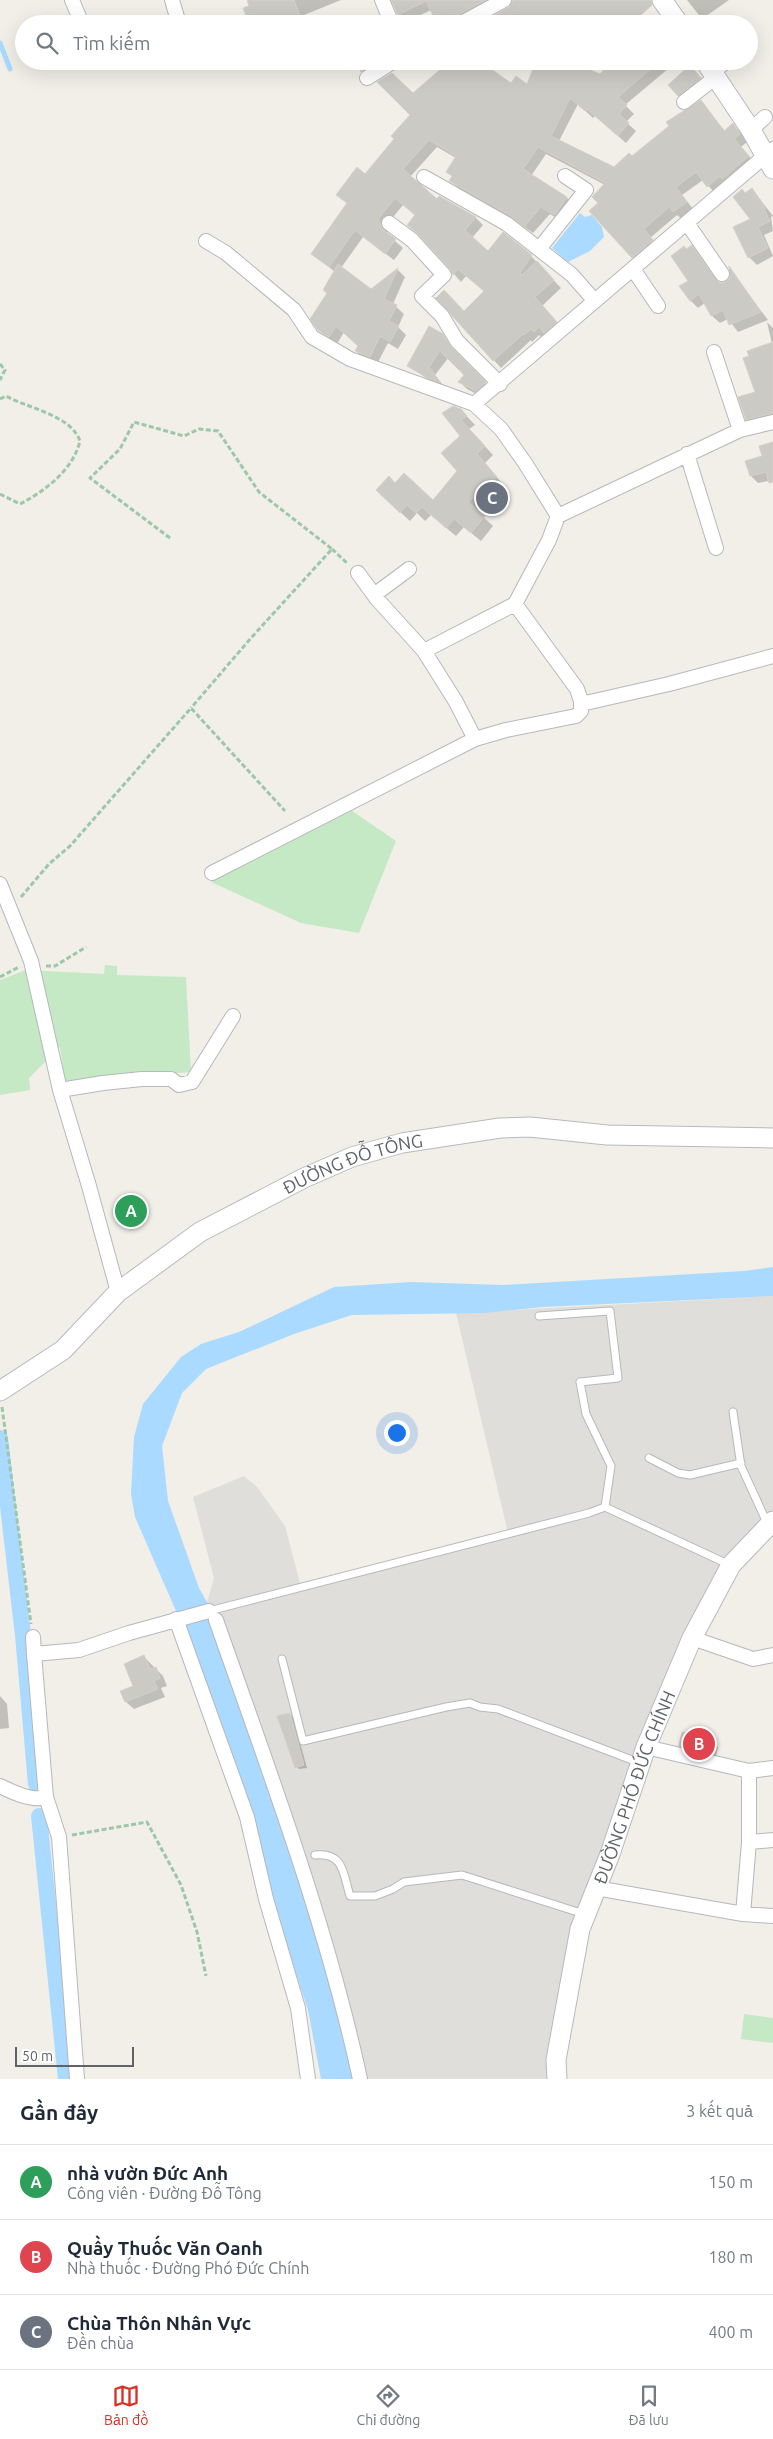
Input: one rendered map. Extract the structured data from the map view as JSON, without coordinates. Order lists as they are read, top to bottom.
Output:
{
  "streets": {
    "main road": ["ĐƯỜNG ĐỖ TÔNG", "ĐƯỜNG PHÓ ĐỨC CHÍNH"]
  },
  "scale_bar": "50 m",
  "page": {
    "search": "Tìm kiếm",
    "pins": ["C", "A", "B"],
    "scale": "50 m",
    "heading": ["Gần đây", "3 kết quả"],
    "list": [
      {
        "mark": "A",
        "name": "nhà vườn Đức Anh",
        "note": "Công viên · Đường Đỗ Tông",
        "value": "150 m"
      },
      {
        "mark": "B",
        "name": "Quầy Thuốc Văn Oanh",
        "note": "Nhà thuốc · Đường Phó Đức Chính",
        "value": "180 m"
      },
      {
        "mark": "C",
        "name": "Chùa Thôn Nhân Vực",
        "note": "Đền chùa",
        "value": "400 m"
      }
    ],
    "nav": ["Bản đồ", "Chỉ đường", "Đã lưu"]
  }
}
